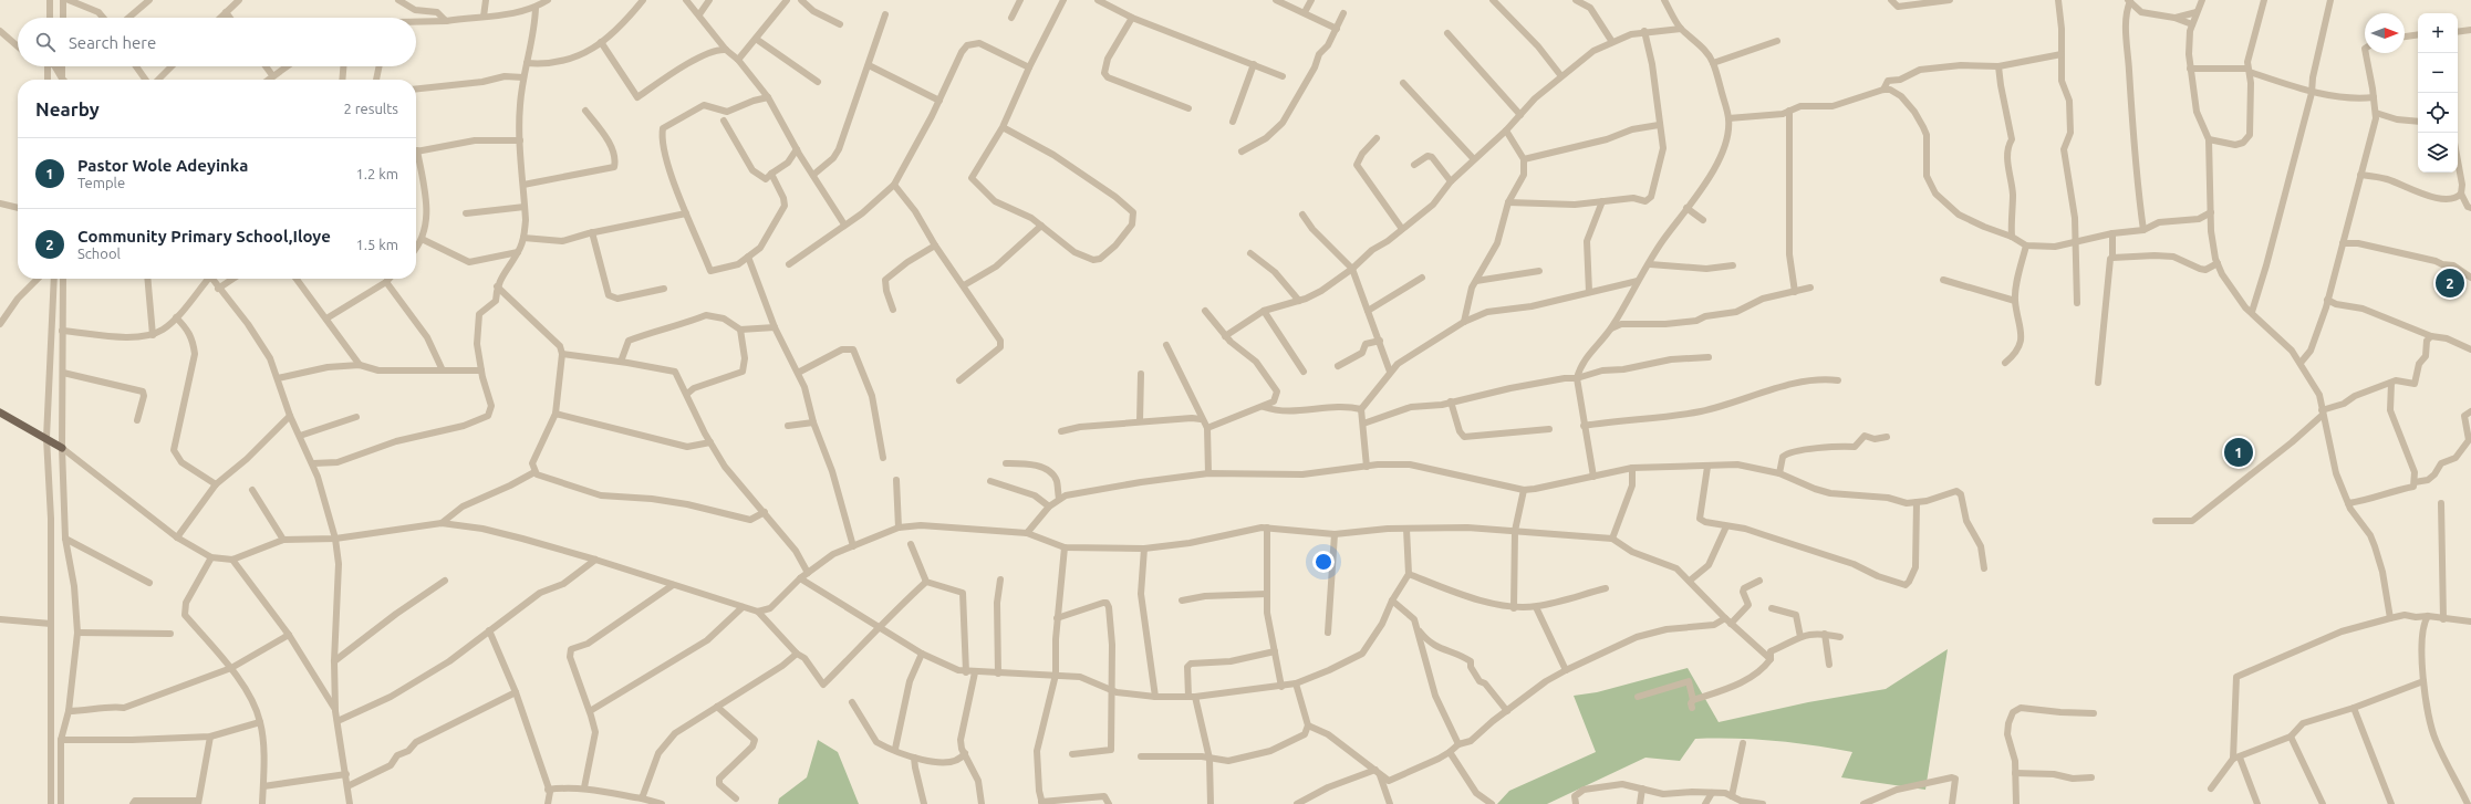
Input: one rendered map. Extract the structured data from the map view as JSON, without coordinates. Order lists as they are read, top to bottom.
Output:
{
  "north": "right",
  "page": {
    "map_buttons": ["+", "−"],
    "search": "Search here",
    "heading": ["Nearby", "2 results"],
    "list": [
      {
        "mark": "1",
        "name": "Pastor Wole Adeyinka",
        "note": "Temple",
        "value": "1.2 km"
      },
      {
        "mark": "2",
        "name": "Community Primary School,Iloye",
        "note": "School",
        "value": "1.5 km"
      }
    ],
    "pins": ["2", "1"]
  }
}
